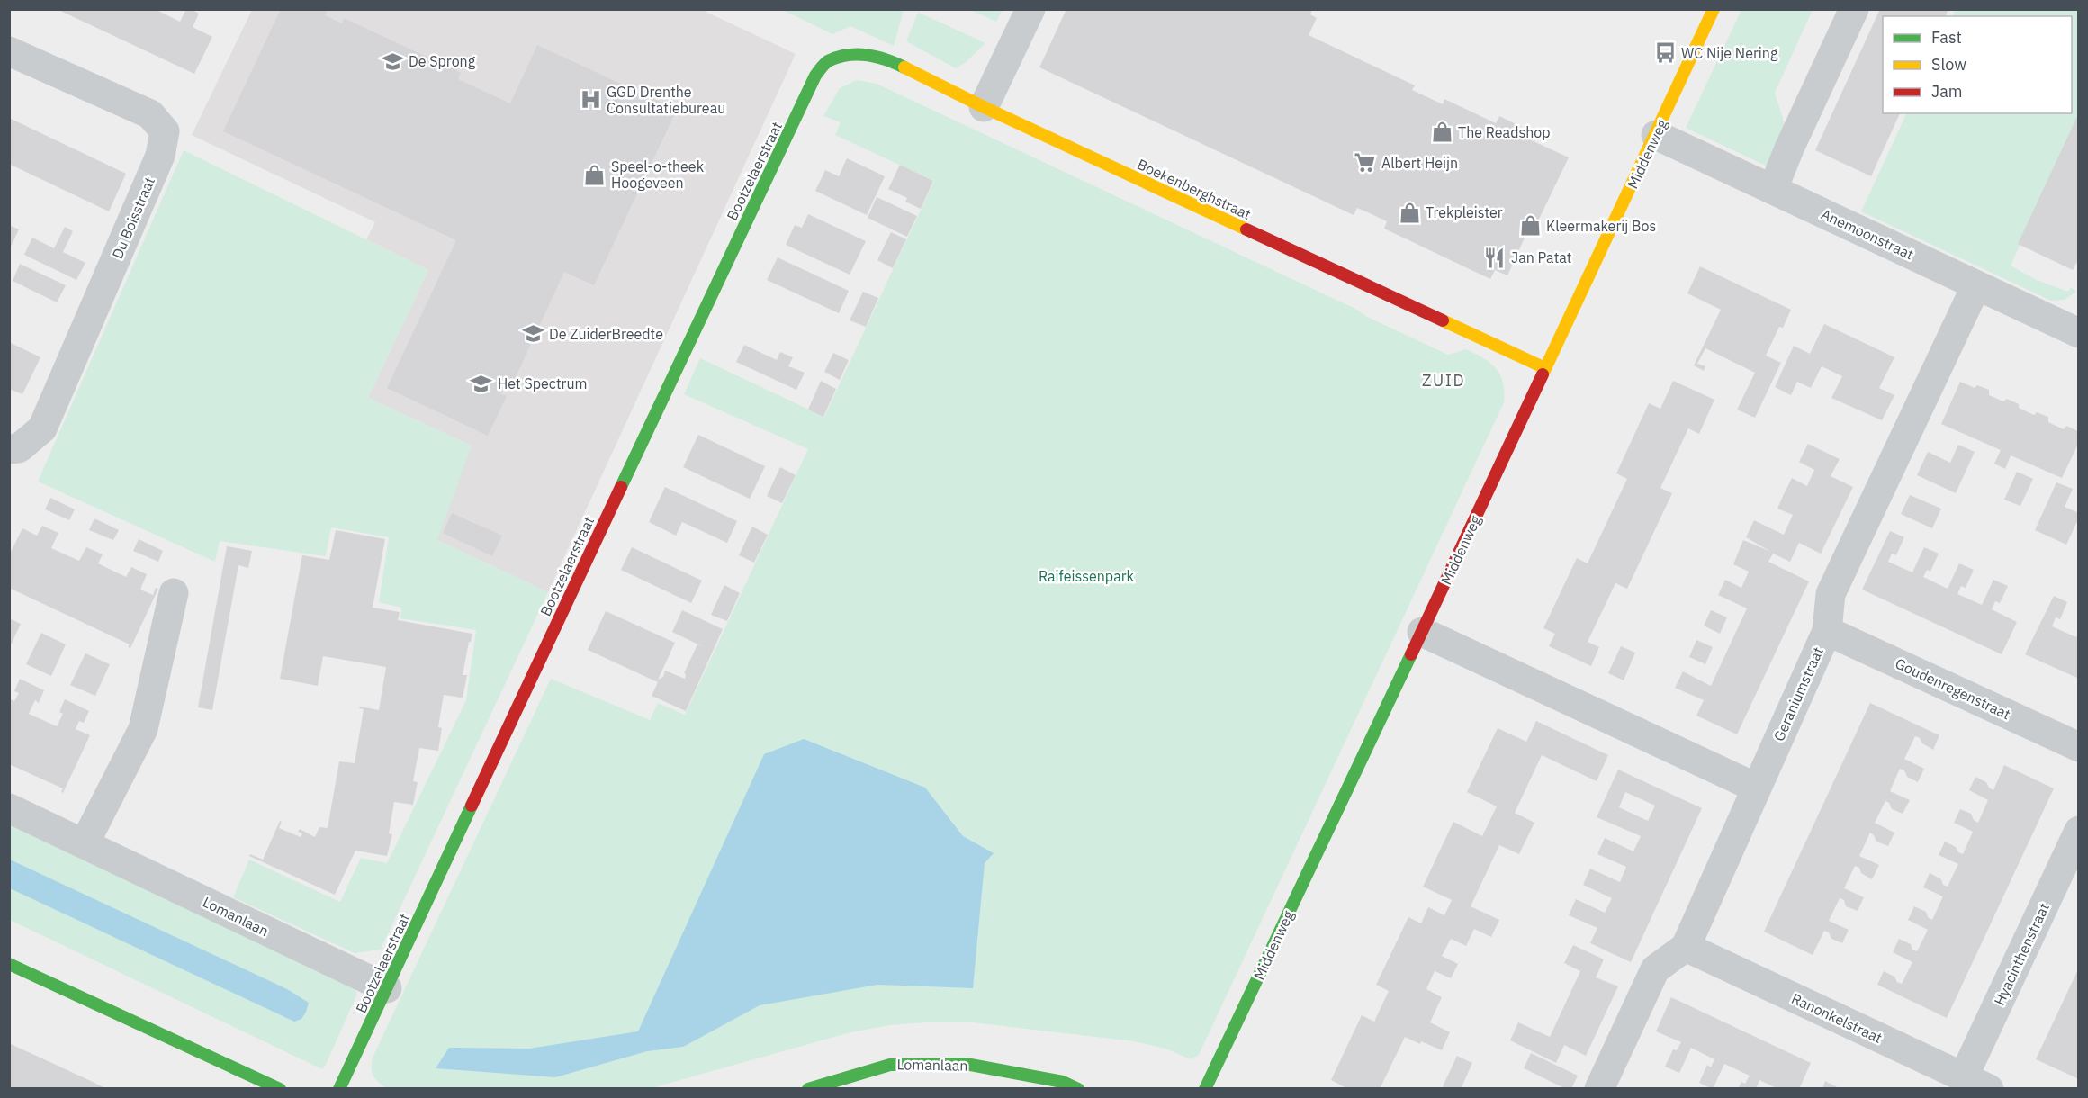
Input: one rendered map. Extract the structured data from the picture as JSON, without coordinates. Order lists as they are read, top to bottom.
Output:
{
  "streets": {
    "street": [
      "Middenweg",
      "Bootzelaerstraat",
      "Boekenberghstraat",
      "Du Boisstraat",
      "Anemoonstraat",
      "Goudenregenstraat",
      "Geraniumstraat",
      "Lomanlaan",
      "Hyacinthenstraat",
      "Ranonkelstraat"
    ]
  },
  "crossings": [
    ["Middenweg", "Boekenberghstraat"],
    ["Middenweg", "Anemoonstraat"],
    ["Bootzelaerstraat", "Boekenberghstraat"],
    ["Bootzelaerstraat", "Lomanlaan"],
    ["Anemoonstraat", "Geraniumstraat"],
    ["Goudenregenstraat", "Geraniumstraat"],
    ["Geraniumstraat", "Ranonkelstraat"],
    ["Hyacinthenstraat", "Ranonkelstraat"]
  ],
  "districts": ["ZUID"],
  "parks": ["Raifeissenpark"],
  "places": {
    "bus stop": ["WC Nije Nering"],
    "school or university": ["De Sprong", "De ZuiderBreedte", "Het Spectrum"],
    "hospital": ["GGD Drenthe Consultatiebureau"],
    "shop": [
      "The Readshop",
      "Speel-o-theek Hoogeveen",
      "Trekpleister",
      "Kleermakerij Bos"
    ],
    "supermarket": ["Albert Heijn"],
    "restaurant": ["Jan Patat"]
  },
  "legend": ["Fast", "Slow", "Jam"]
}
